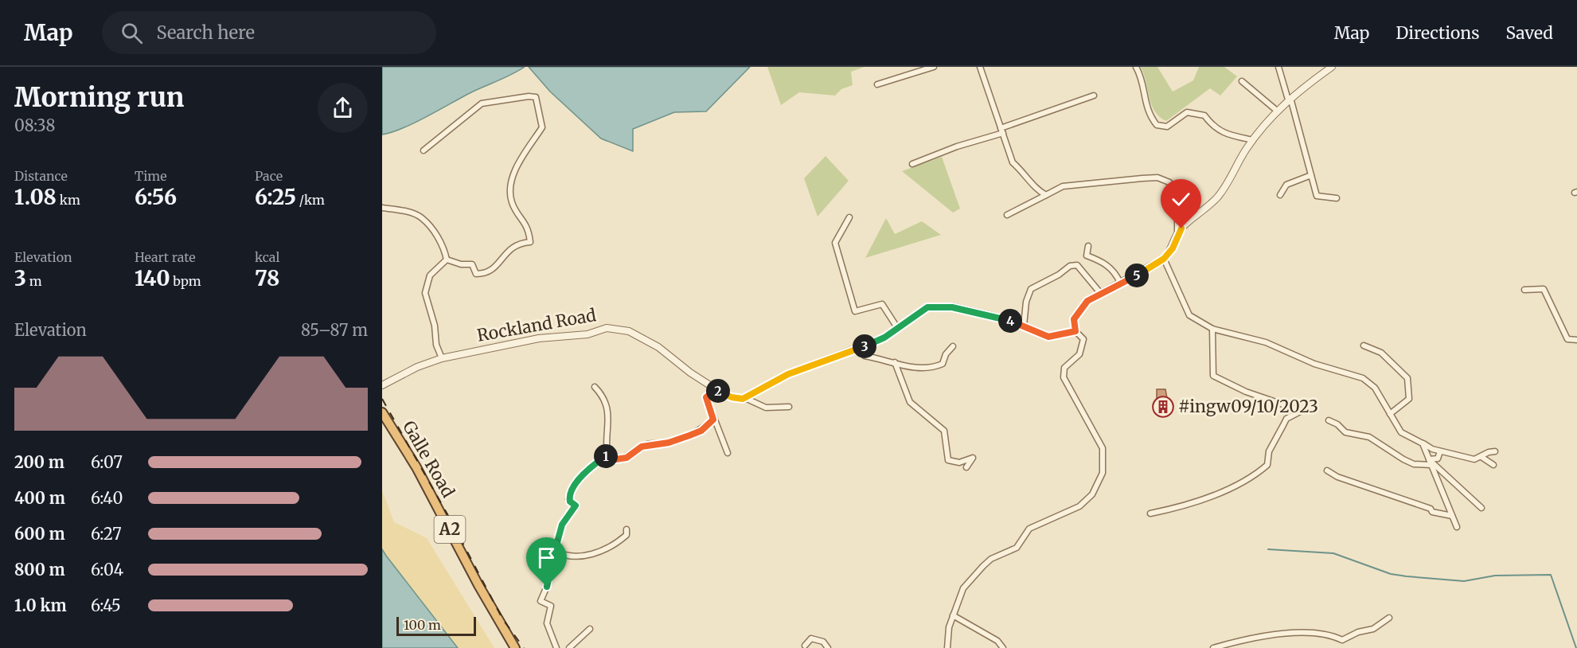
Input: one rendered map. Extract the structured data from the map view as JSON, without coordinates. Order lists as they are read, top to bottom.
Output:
{
  "streets": {
    "highway": ["Galle Road", "A2"],
    "street": ["Rockland Road"]
  },
  "places": {
    "building": ["#ingw09/10/2023"]
  },
  "scale_bar": "100 m",
  "page": {
    "header": "Map",
    "search": "Search here",
    "nav": ["Map", "Directions", "Saved"],
    "heading": ["Morning run", "08:38"],
    "stats": [
      ["Distance", "1.08 km"],
      ["Time", "6:56"],
      ["Pace", "6:25 /km"],
      ["Elevation", "3 m"],
      ["Heart rate", "140 bpm"],
      ["kcal", "78"]
    ],
    "pins": [
      "5",
      "4",
      "3",
      "2",
      "1"
    ],
    "chart": ["Elevation", "85–87 m"],
    "list": [
      {
        "name": "200 m",
        "note": "6:07"
      },
      {
        "name": "400 m",
        "note": "6:40"
      },
      {
        "name": "600 m",
        "note": "6:27"
      },
      {
        "name": "800 m",
        "note": "6:04"
      },
      {
        "name": "1.0 km",
        "note": "6:45"
      }
    ],
    "scale": "100 m"
  }
}
